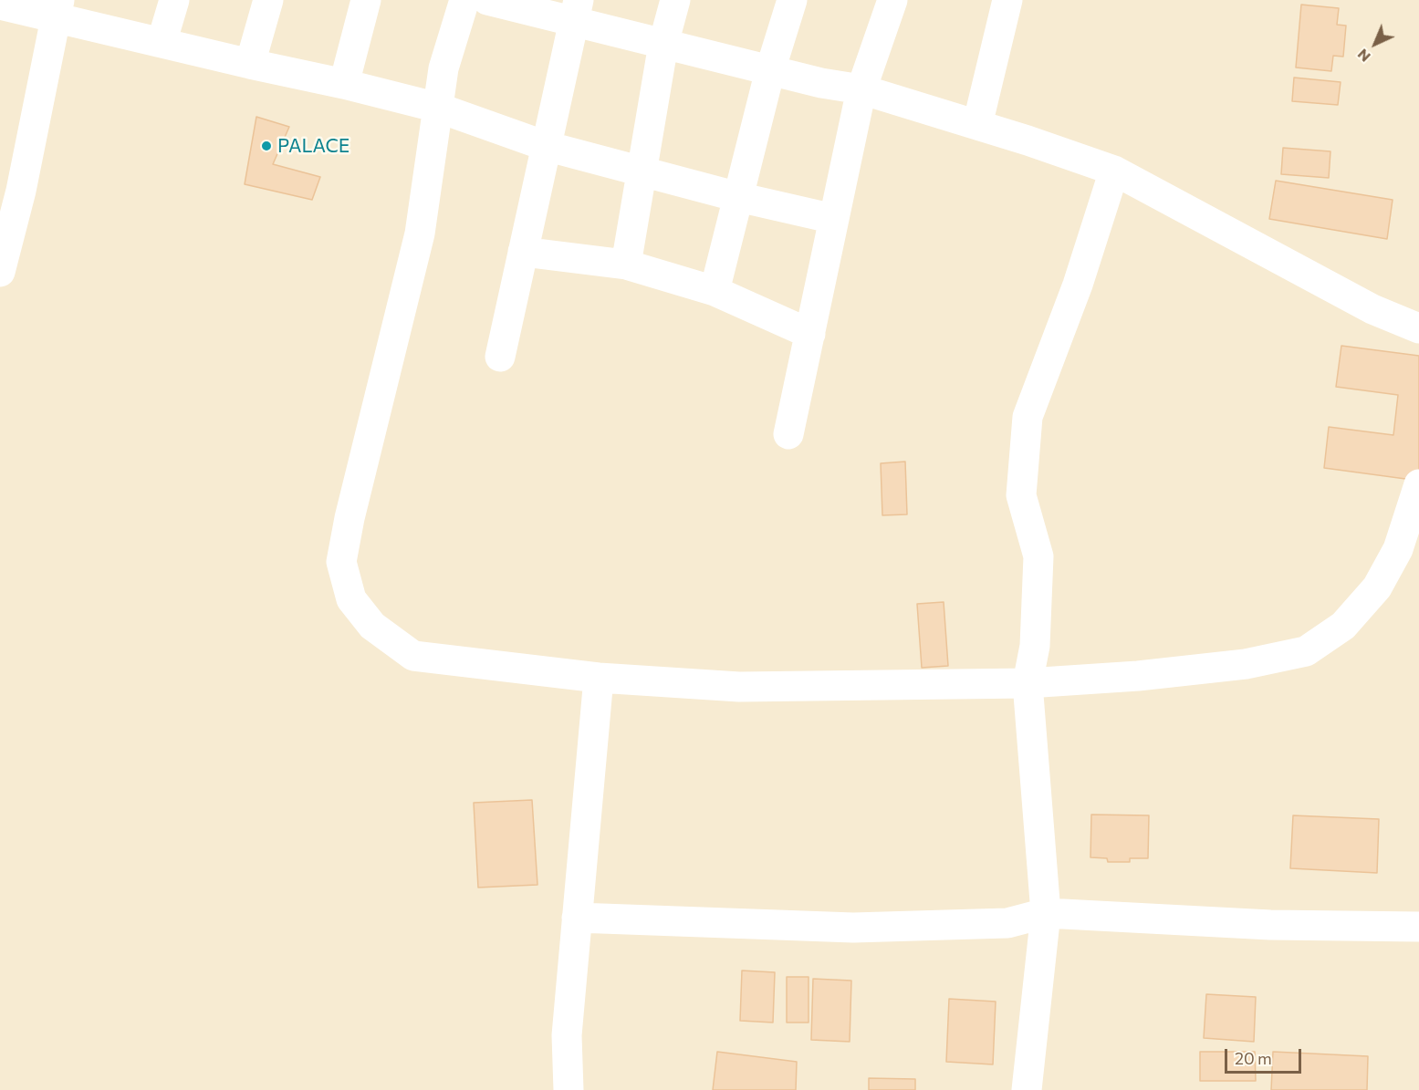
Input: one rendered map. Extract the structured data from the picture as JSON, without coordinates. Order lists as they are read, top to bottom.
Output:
{
  "places": ["PALACE"],
  "scale_bar": "20 m",
  "north": "bottom left"
}
